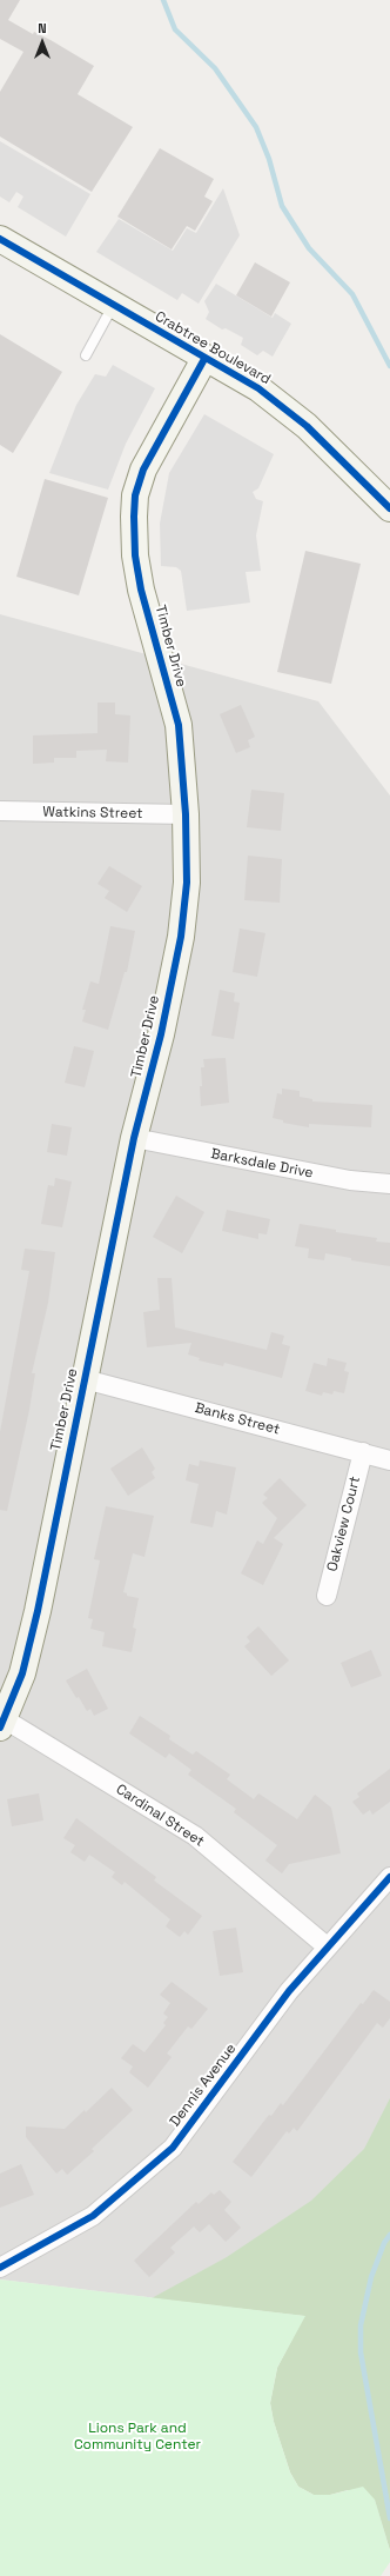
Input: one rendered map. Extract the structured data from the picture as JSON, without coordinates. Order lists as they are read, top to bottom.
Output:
{
  "streets": {
    "street": [
      "Crabtree Boulevard",
      "Timber Drive",
      "Watkins Street",
      "Barksdale Drive",
      "Banks Street",
      "Oakview Court",
      "Cardinal Street",
      "Dennis Avenue"
    ]
  },
  "crossings": [
    ["Crabtree Boulevard", "Timber Drive"],
    ["Timber Drive", "Watkins Street"],
    ["Timber Drive", "Barksdale Drive"],
    ["Timber Drive", "Banks Street"],
    ["Timber Drive", "Cardinal Street"],
    ["Banks Street", "Oakview Court"],
    ["Cardinal Street", "Dennis Avenue"]
  ],
  "parks": ["Lions Park and Community Center"],
  "north": "top"
}
